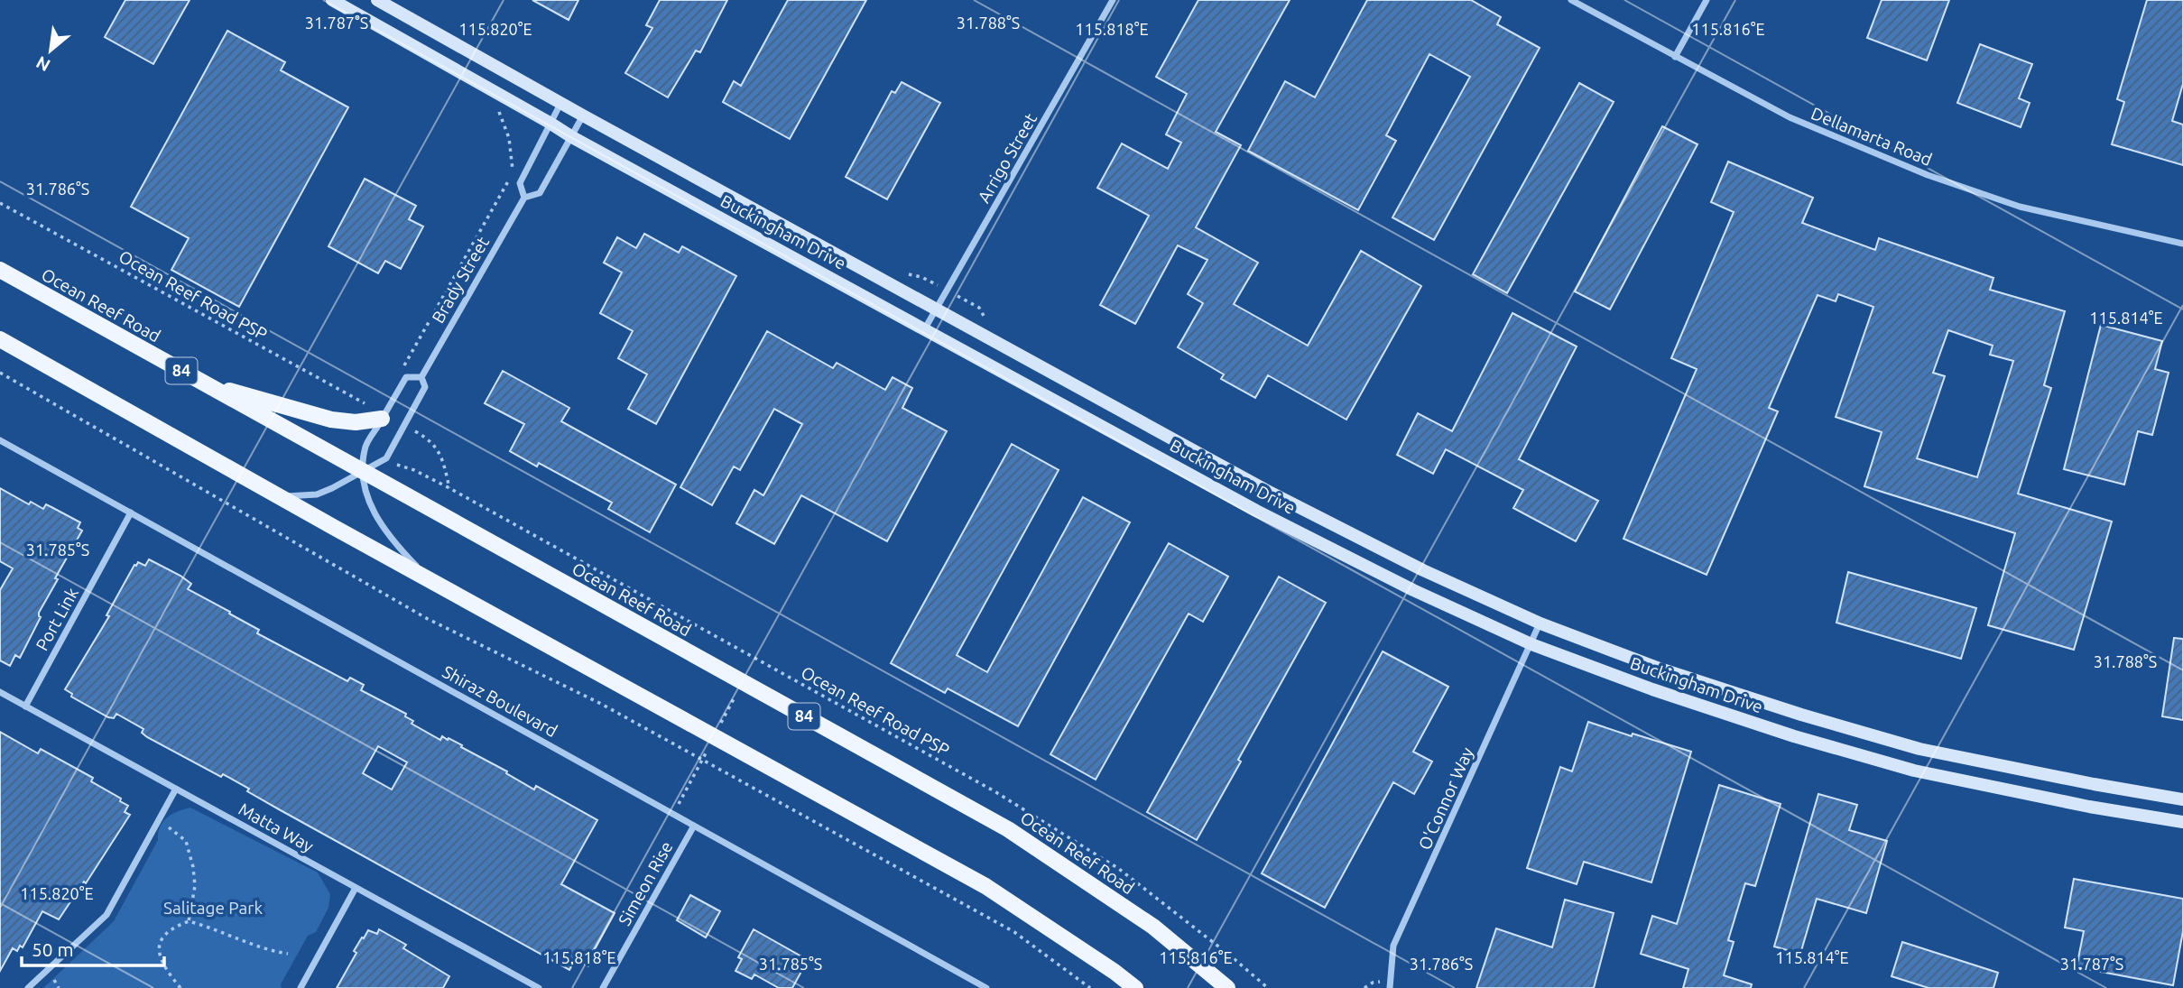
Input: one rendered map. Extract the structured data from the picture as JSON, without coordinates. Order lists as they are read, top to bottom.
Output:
{
  "streets": {
    "main road": ["Ocean Reef Road", "84"],
    "street": [
      "Dellamarta Road",
      "Arrigo Street",
      "Buckingham Drive",
      "Brady Street",
      "Port Link",
      "Shiraz Boulevard",
      "O'Connor Way",
      "Matta Way",
      "Simeon Rise"
    ],
    "path": ["Ocean Reef Road PSP"]
  },
  "crossings": [
    ["Arrigo Street", "Buckingham Drive"],
    ["Buckingham Drive", "Brady Street"],
    ["Buckingham Drive", "O'Connor Way"],
    ["Brady Street", "Ocean Reef Road PSP"],
    ["Brady Street", "Ocean Reef Road"],
    ["Port Link", "Shiraz Boulevard"],
    ["Port Link", "Matta Way"],
    ["Shiraz Boulevard", "Simeon Rise"]
  ],
  "parks": ["Salitage Park"],
  "scale_bar": "50 m",
  "north": "bottom left",
  "coordinates": [
    "31.787°S",
    "31.788°S",
    "115.820°E",
    "115.818°E",
    "115.816°E",
    "31.786°S",
    "115.814°E",
    "31.785°S"
  ]
}
